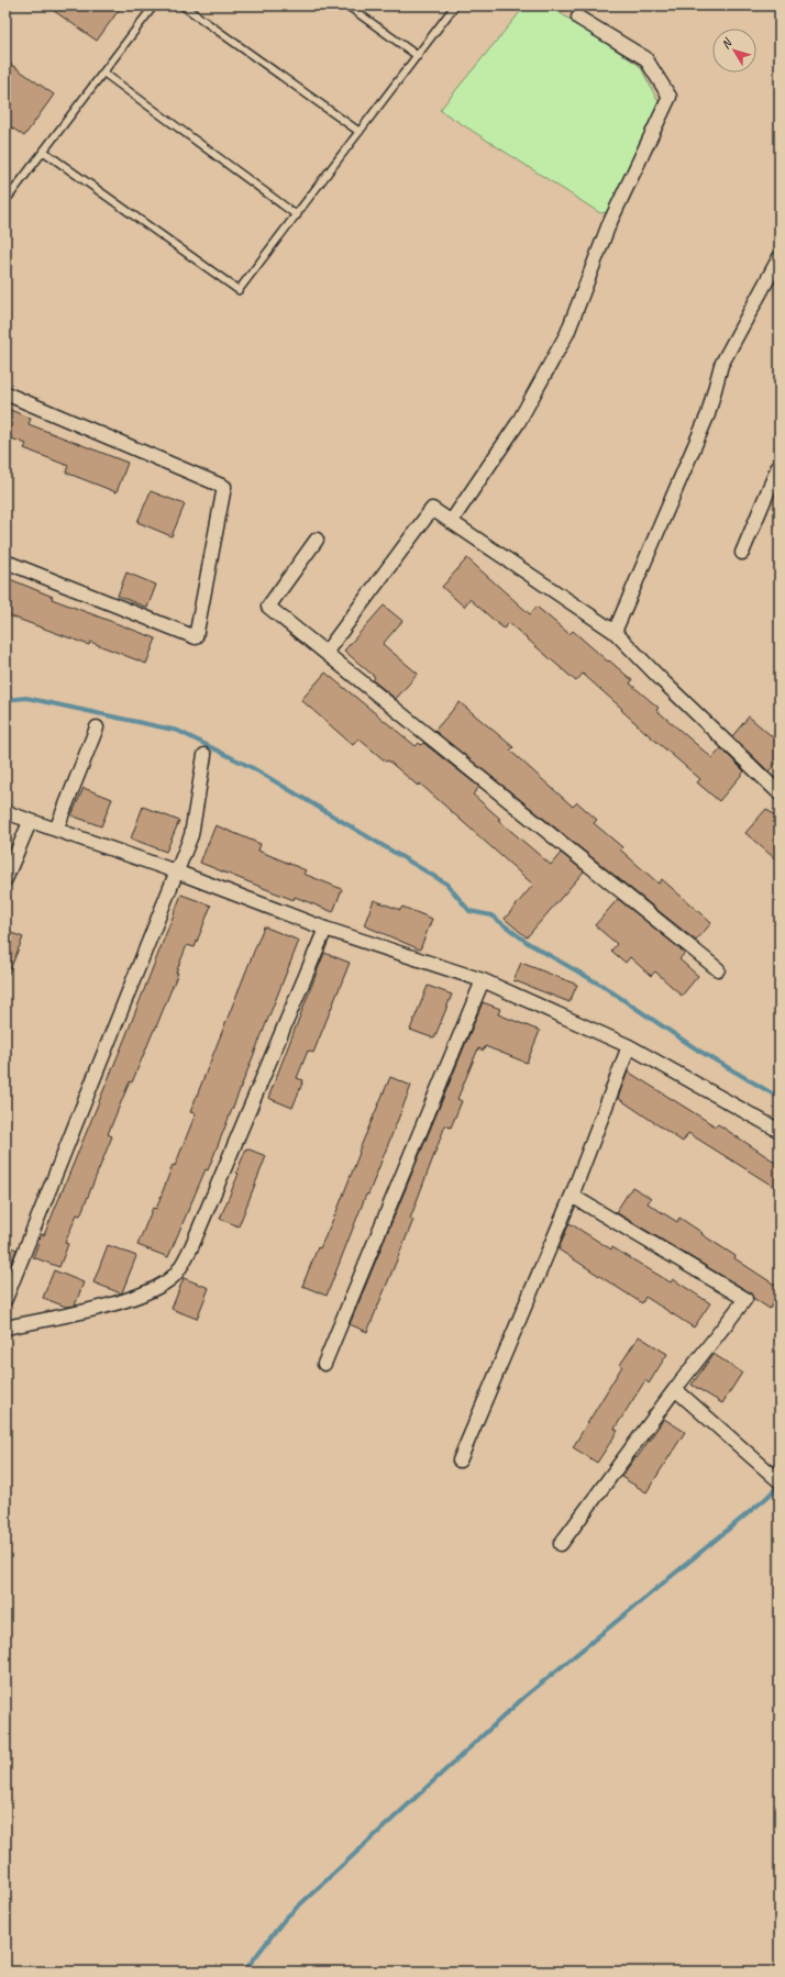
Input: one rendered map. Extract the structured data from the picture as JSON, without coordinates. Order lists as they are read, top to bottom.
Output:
{
  "north": "top left"
}
